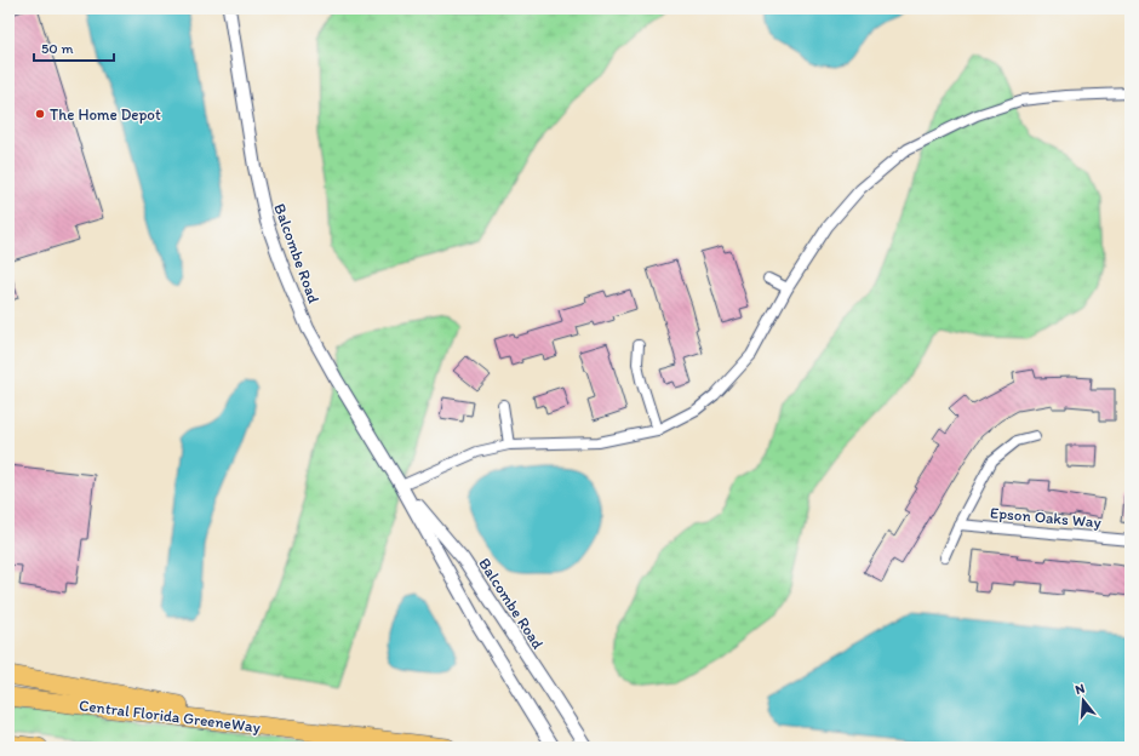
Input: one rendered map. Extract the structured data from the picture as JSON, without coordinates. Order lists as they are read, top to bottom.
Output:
{
  "streets": {
    "highway": ["Central Florida GreeneWay"],
    "street": ["Balcombe Road", "Epson Oaks Way"]
  },
  "places": ["The Home Depot"],
  "scale_bar": "50 m",
  "north": "top"
}
